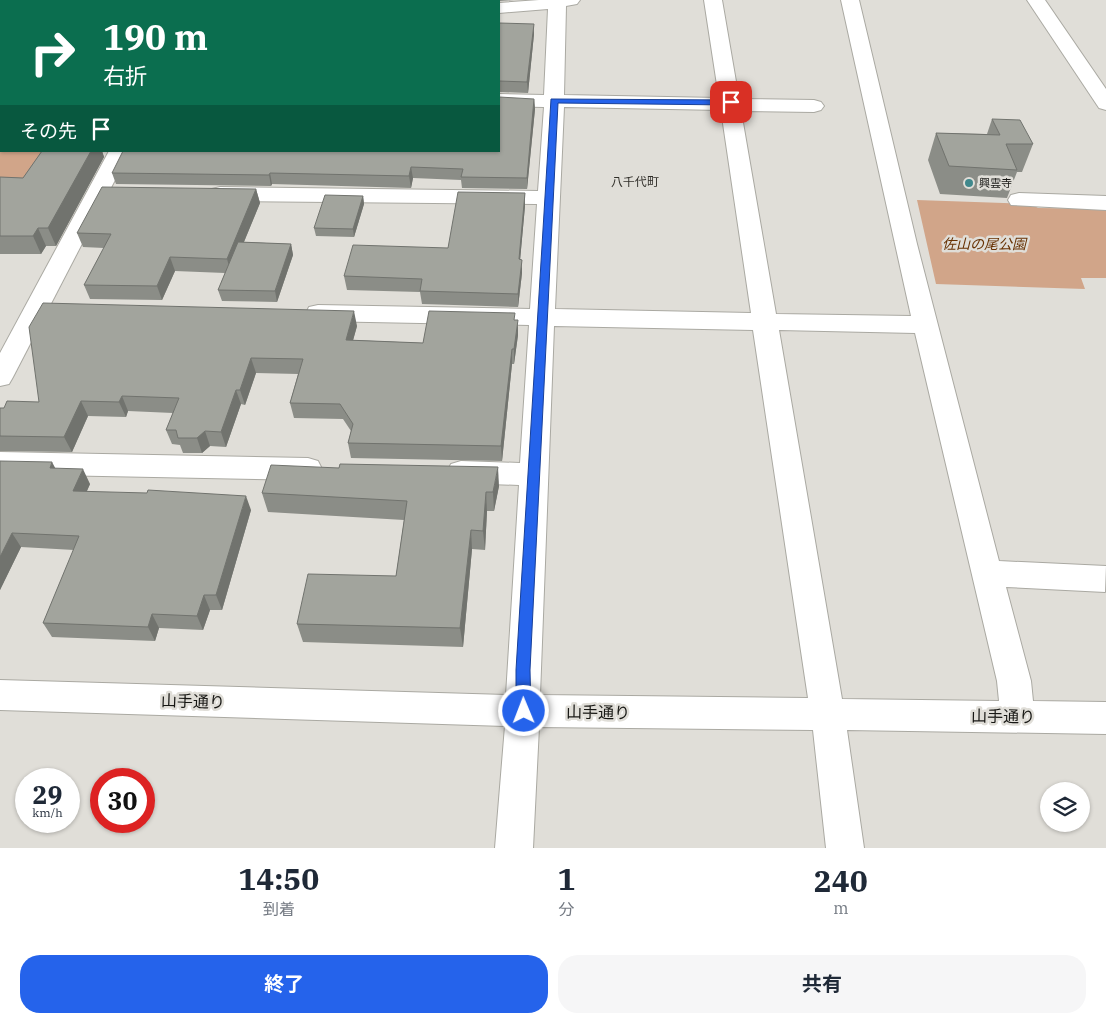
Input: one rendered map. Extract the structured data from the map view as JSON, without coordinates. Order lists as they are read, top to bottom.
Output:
{
  "streets": {
    "street": ["山手通り"]
  },
  "districts": ["八千代町"],
  "parks": ["佐山の尾公園"],
  "places": ["興雲寺"],
  "page": {
    "turn": ["190 m", "右折"],
    "then": "その先",
    "speed": "29 km/h",
    "limit": "30",
    "eta": [
      "14:50",
      "到着",
      "1",
      "分",
      "240",
      "m"
    ],
    "buttons": ["終了", "共有"]
  }
}
